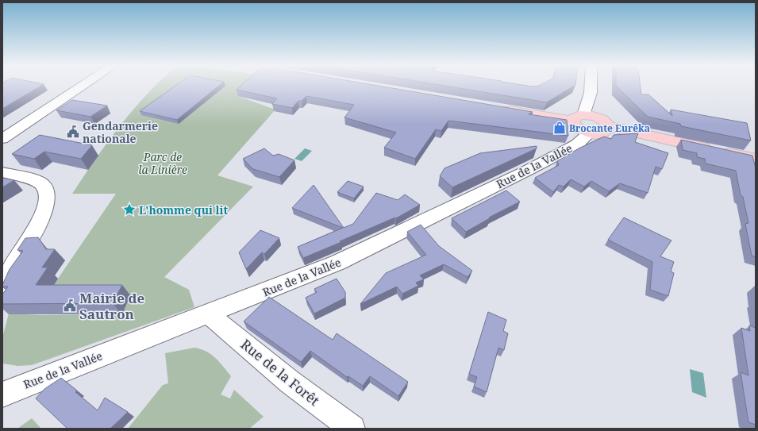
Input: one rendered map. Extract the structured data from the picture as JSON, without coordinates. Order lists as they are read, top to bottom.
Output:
{
  "streets": {
    "street": ["Rue de la Vallée", "Rue de la Forêt"]
  },
  "crossings": [
    ["Rue de la Vallée", "Rue de la Forêt"]
  ],
  "parks": ["Parc de la Linière"],
  "places": {
    "shop": ["Brocante Eurêka"],
    "public building": ["Gendarmerie nationale", "Mairie de Sautron"],
    "place": ["L'homme qui lit"]
  }
}
